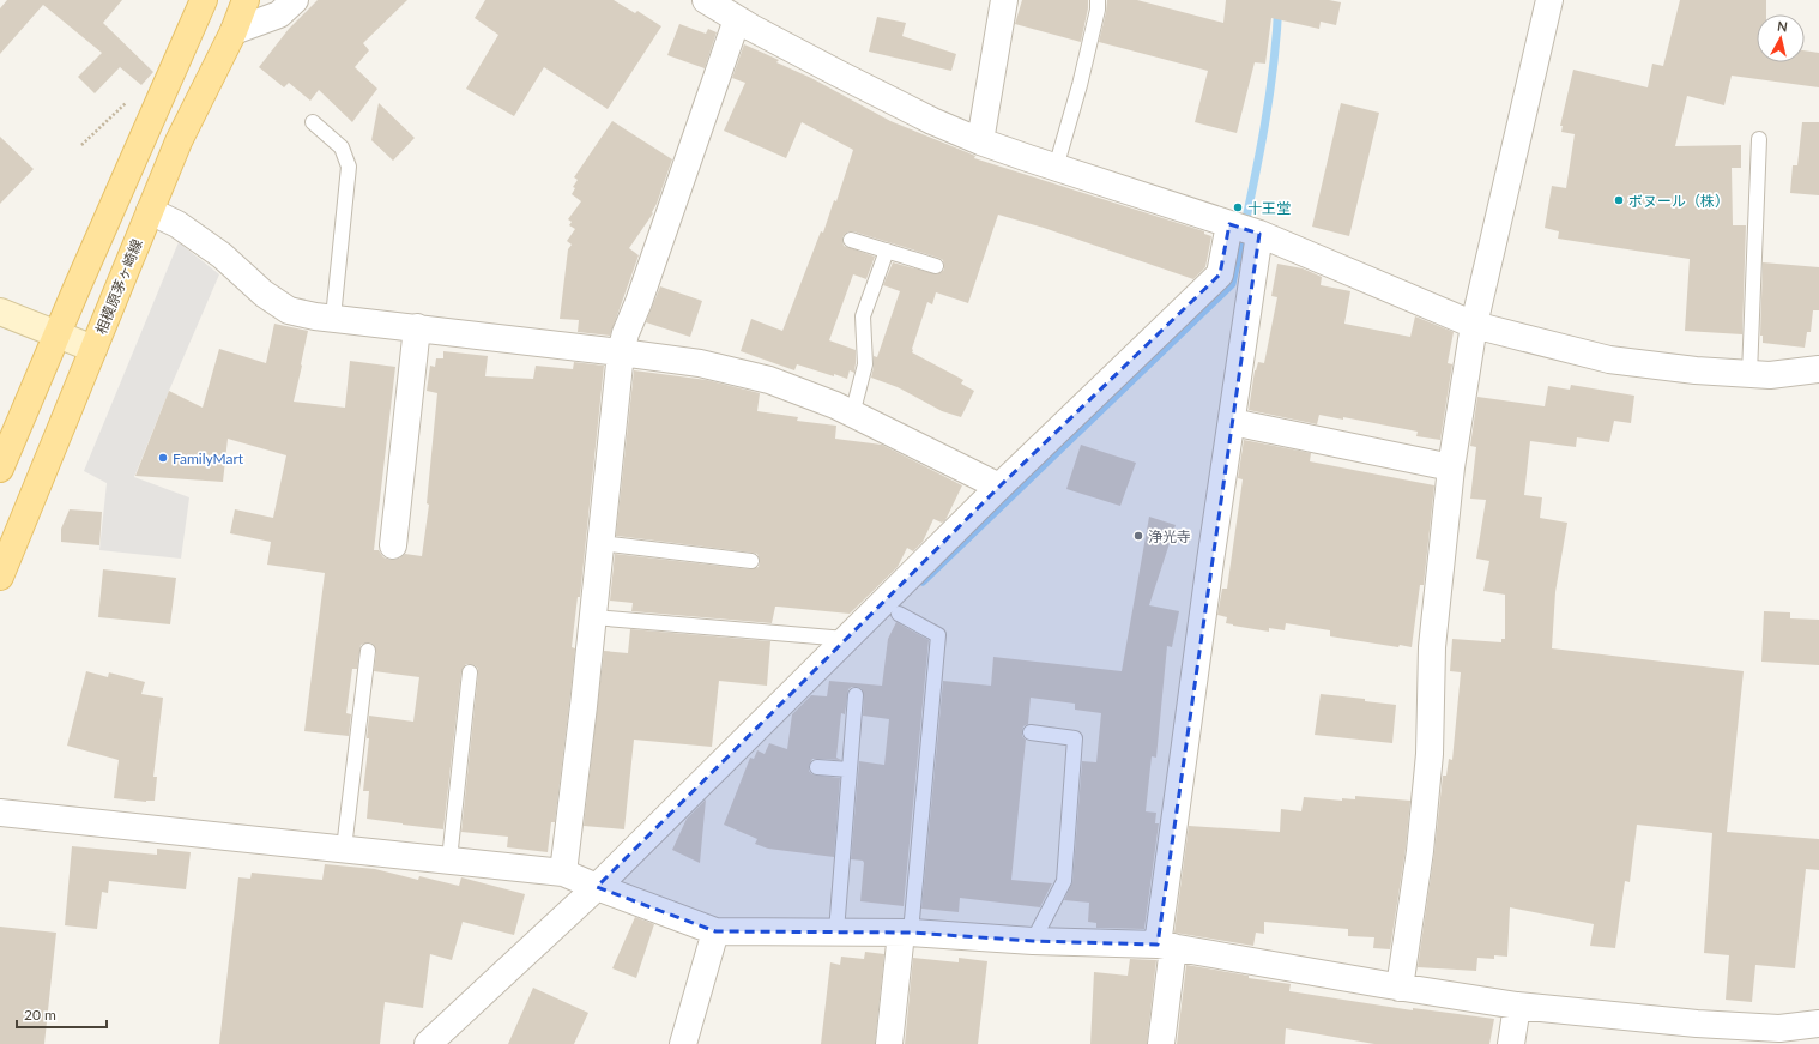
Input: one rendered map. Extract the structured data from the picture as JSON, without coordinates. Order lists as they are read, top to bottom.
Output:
{
  "streets": {
    "main road": ["相模原茅ヶ崎線"]
  },
  "places": [
    "ボヌール（株）",
    "十王堂",
    "FamilyMart",
    "浄光寺"
  ],
  "scale_bar": "20 m",
  "north": "top"
}
